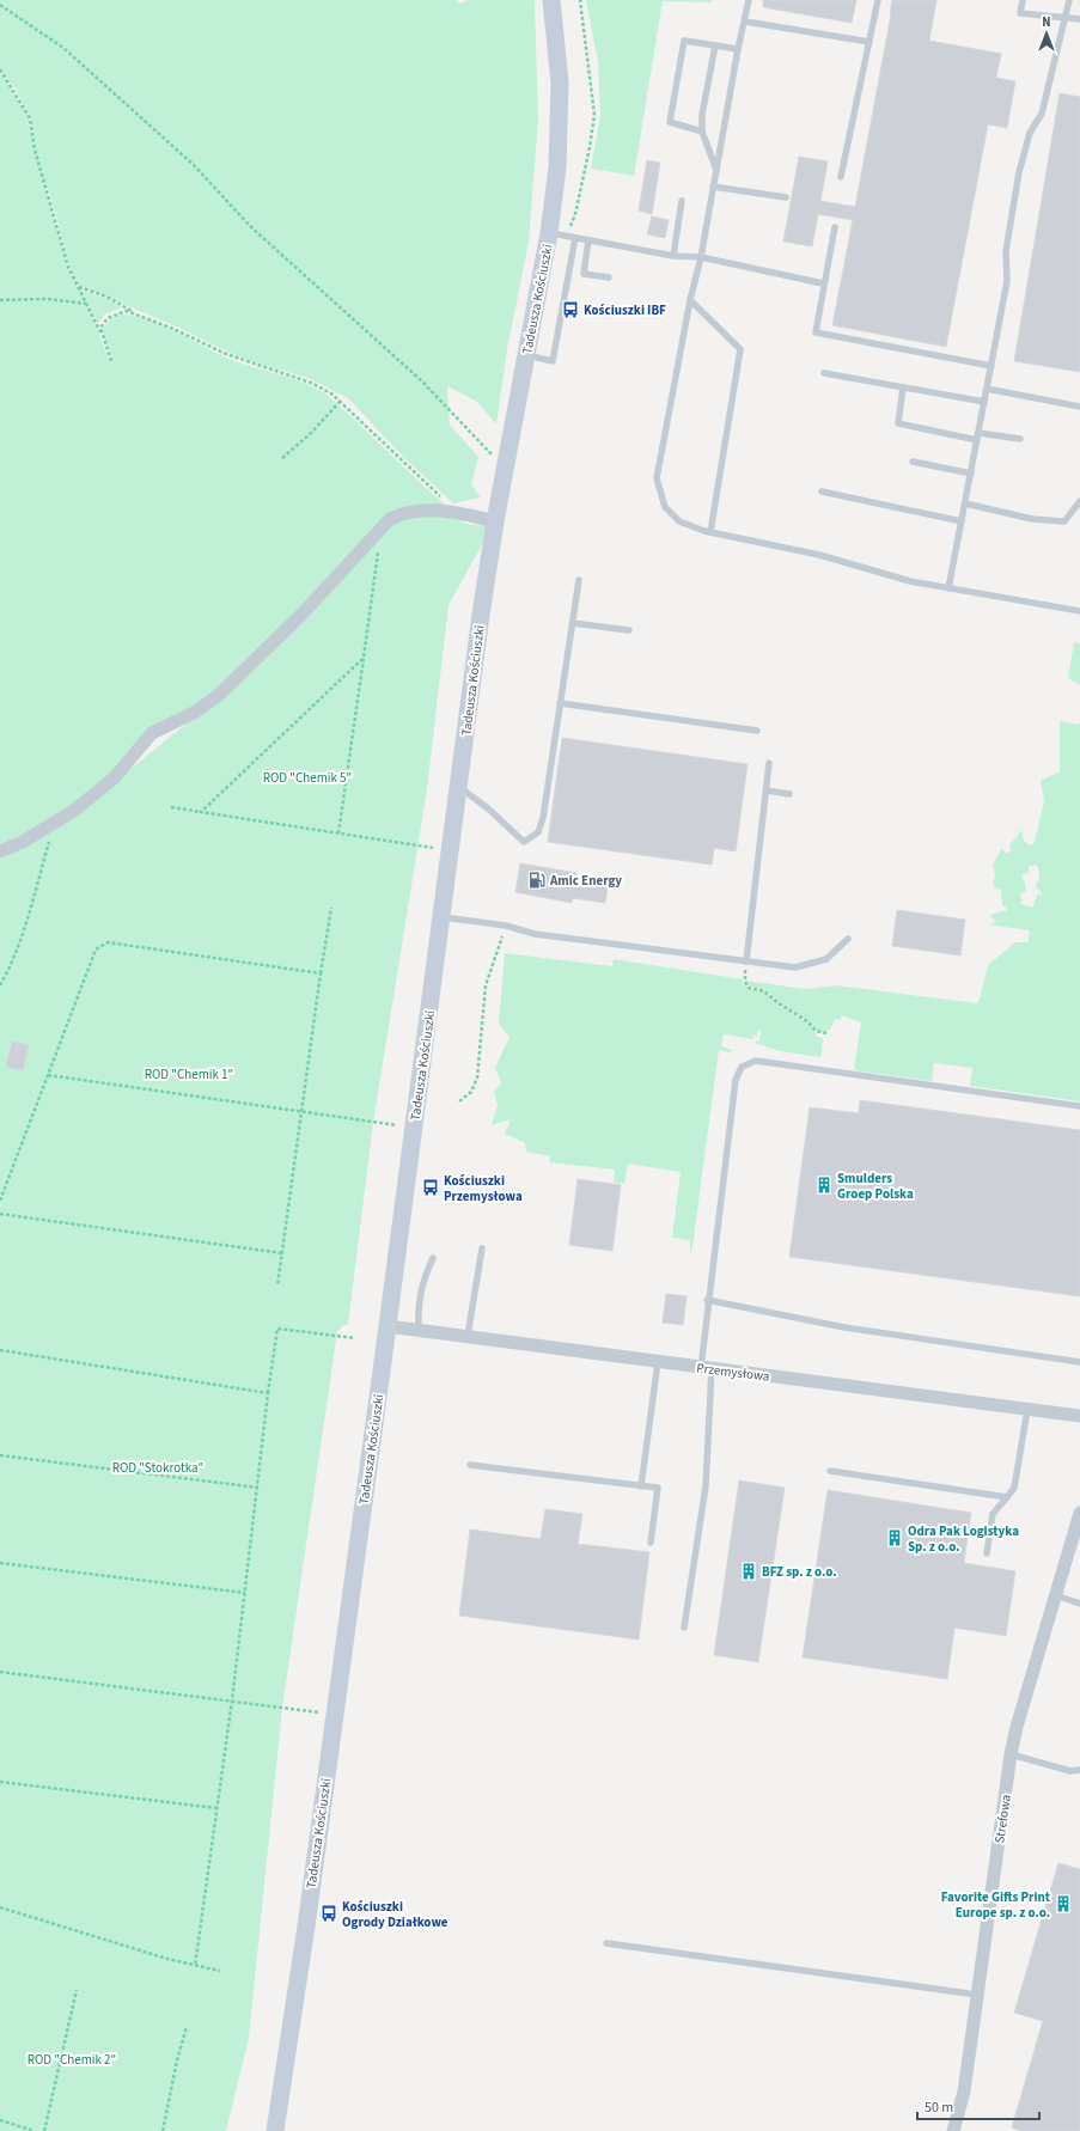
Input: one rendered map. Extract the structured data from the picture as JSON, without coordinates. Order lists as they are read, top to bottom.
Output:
{
  "streets": {
    "main road": ["Tadeusza Kościuszki"],
    "street": ["Przemysłowa", "Strefowa"]
  },
  "crossings": [
    ["Tadeusza Kościuszki", "Przemysłowa"]
  ],
  "parks": [
    "ROD \"Chemik 5\"",
    "ROD \"Chemik 1\"",
    "ROD \"Stokrotka\"",
    "ROD \"Chemik 2\""
  ],
  "places": {
    "bus stop": ["Kościuszki IBF", "Kościuszki Przemysłowa", "Kościuszki Ogrody Działkowe"],
    "fuel station": ["Amic Energy"],
    "building": [
      "Smulders Groep Polska",
      "Odra Pak Logistyka Sp. z o.o.",
      "BFZ sp. z o.o.",
      "Favorite Gifts Print Europe sp. z o.o."
    ]
  },
  "scale_bar": "50 m",
  "north": "top"
}
